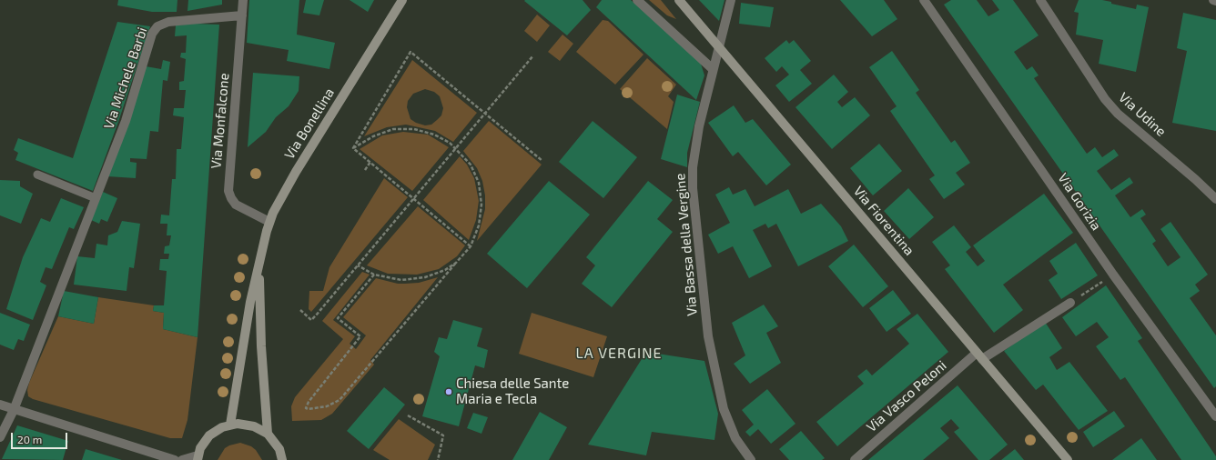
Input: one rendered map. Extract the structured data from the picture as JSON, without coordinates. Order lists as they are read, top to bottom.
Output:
{
  "streets": {
    "main road": ["Via Bonellina", "Via Fiorentina"],
    "street": [
      "Via Michele Barbi",
      "Via Udine",
      "Via Monfalcone",
      "Via Gorizia",
      "Via Bassa della Vergine",
      "Via Vasco Peloni"
    ]
  },
  "crossings": [
    ["Via Michele Barbi", "Via Monfalcone"],
    ["Via Monfalcone", "Via Bonellina"],
    ["Via Fiorentina", "Via Vasco Peloni"]
  ],
  "districts": ["LA VERGINE"],
  "places": ["Chiesa delle Sante Maria e Tecla"],
  "scale_bar": "20 m"
}
